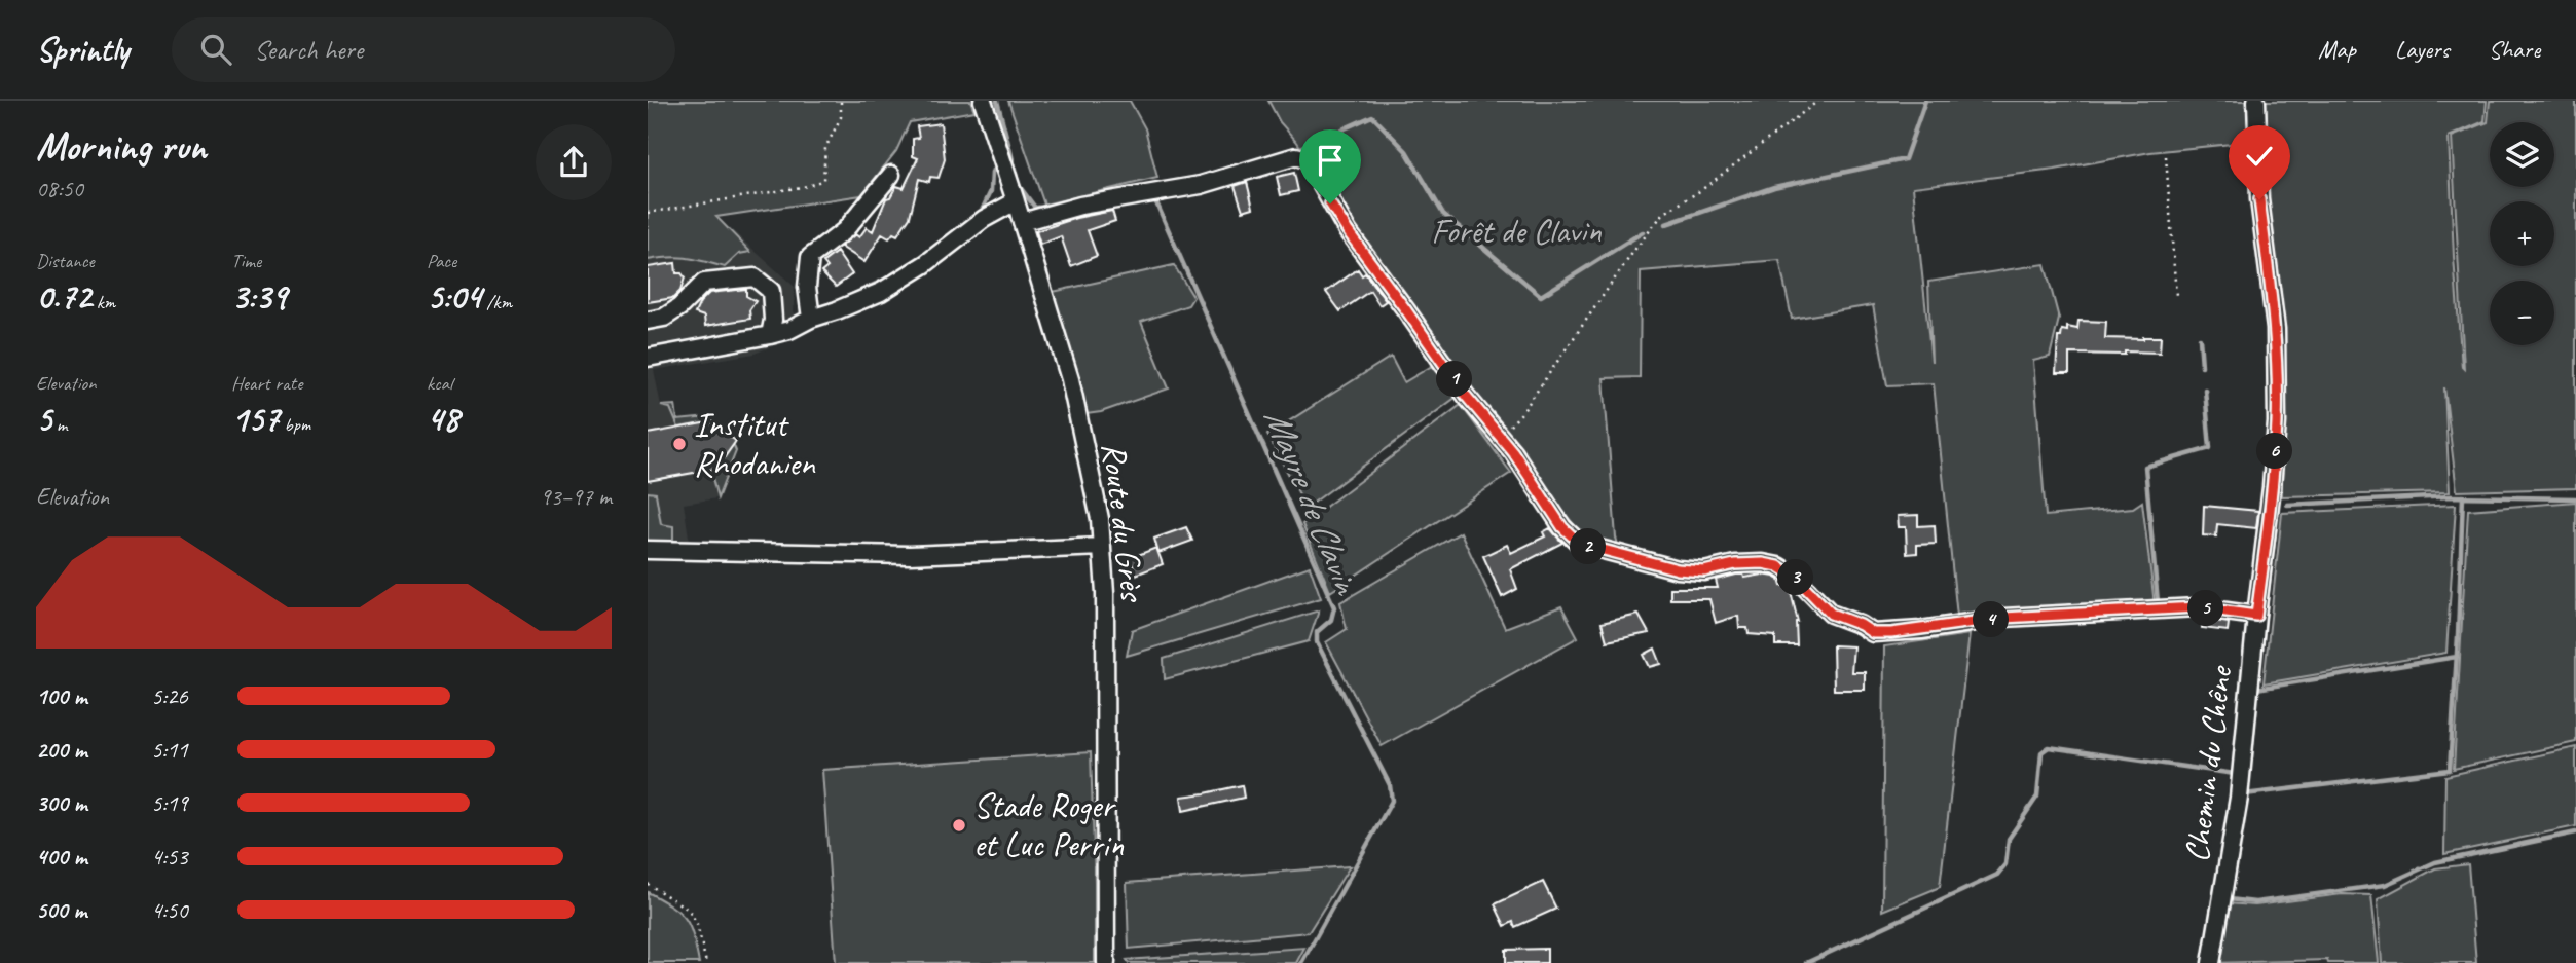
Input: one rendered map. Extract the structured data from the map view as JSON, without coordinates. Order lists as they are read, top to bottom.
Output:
{
  "streets": {
    "street": ["Route du Grès", "Chemin du Chêne"]
  },
  "water": ["Mayre de Clavin"],
  "parks": ["Forêt de Clavin"],
  "places": ["Institut Rhodanien", "Stade Roger et Luc Perrin"],
  "page": {
    "header": "Sprintly",
    "search": "Search here",
    "nav": ["Map", "Layers", "Share"],
    "heading": ["Morning run", "08:50"],
    "map_buttons": ["+", "−"],
    "stats": [
      ["Distance", "0.72 km"],
      ["Time", "3:39"],
      ["Pace", "5:04 /km"],
      ["Elevation", "5 m"],
      ["Heart rate", "157 bpm"],
      ["kcal", "48"]
    ],
    "pins": [
      "1",
      "6",
      "2",
      "3",
      "5",
      "4"
    ],
    "chart": ["Elevation", "93–97 m"],
    "list": [
      {
        "name": "100 m",
        "note": "5:26"
      },
      {
        "name": "200 m",
        "note": "5:11"
      },
      {
        "name": "300 m",
        "note": "5:19"
      },
      {
        "name": "400 m",
        "note": "4:53"
      },
      {
        "name": "500 m",
        "note": "4:50"
      }
    ]
  }
}
